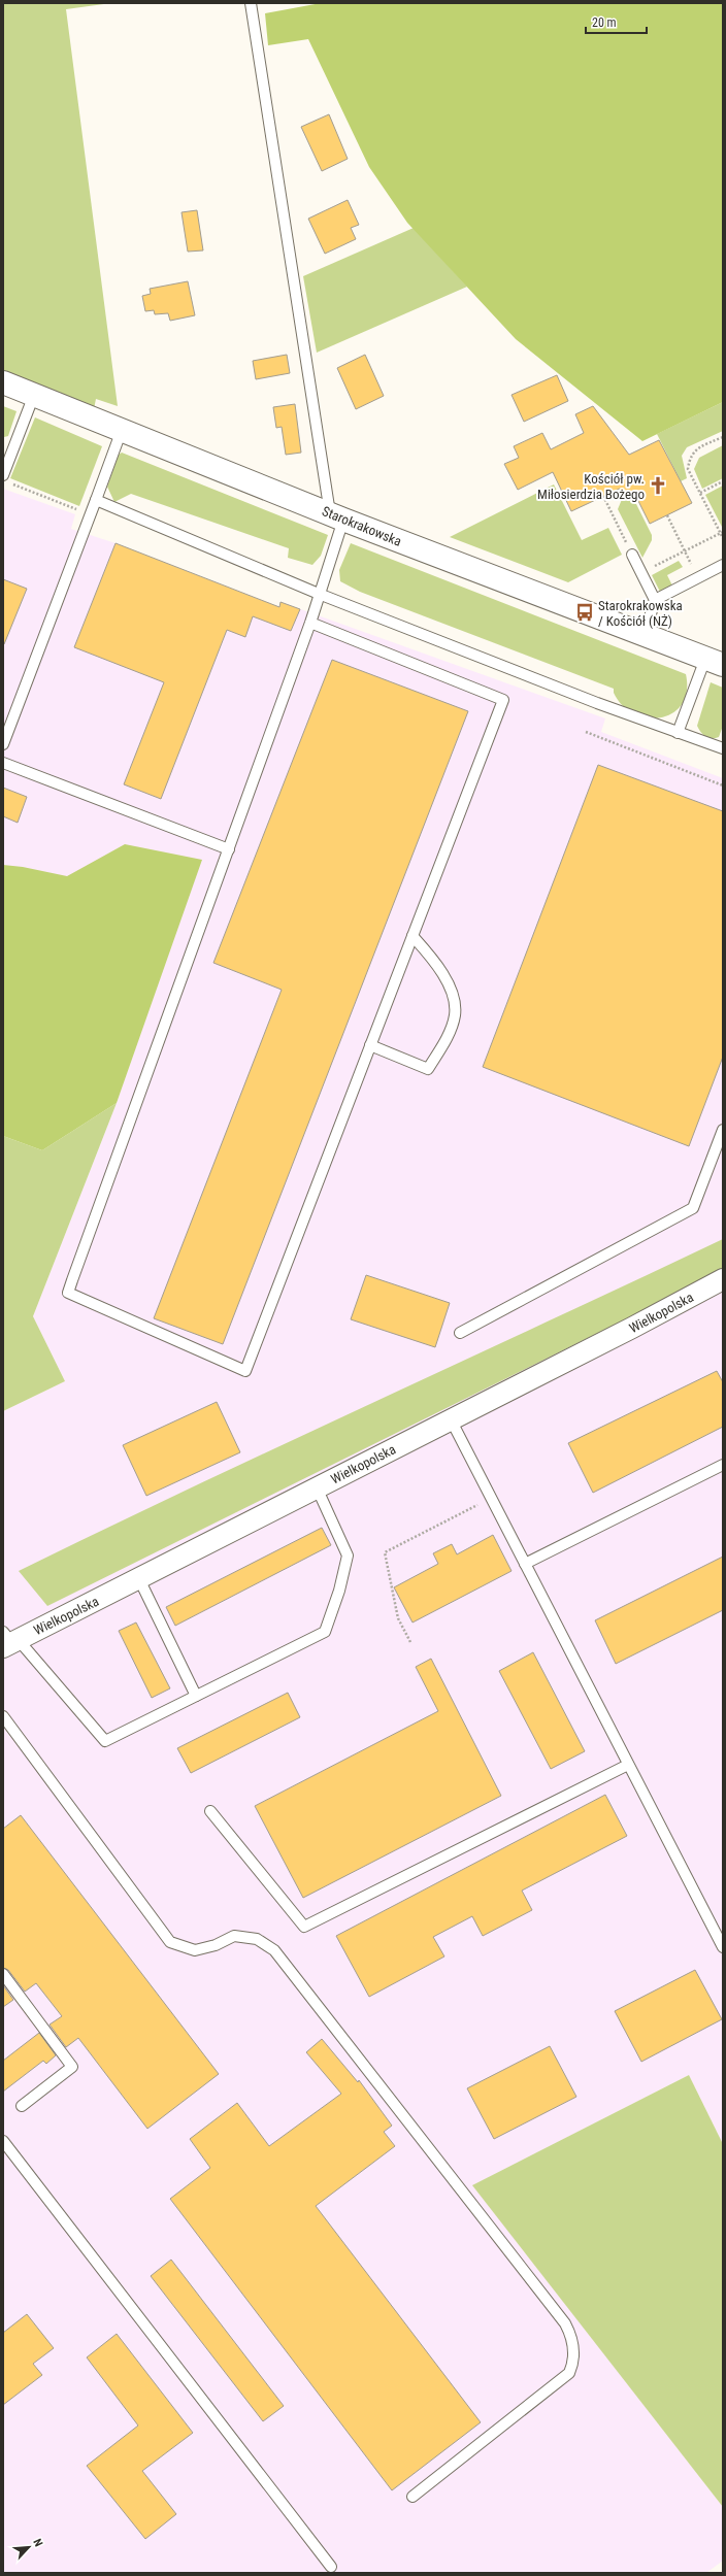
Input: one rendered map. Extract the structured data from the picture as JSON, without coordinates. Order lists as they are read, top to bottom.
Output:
{
  "streets": {
    "street": ["Starokrakowska", "Wielkopolska"]
  },
  "places": {
    "church": ["Kościół pw. Miłosierdzia Bożego"],
    "bus stop": ["Starokrakowska / Kościół (NŻ)"]
  },
  "scale_bar": "20 m",
  "north": "top right"
}
